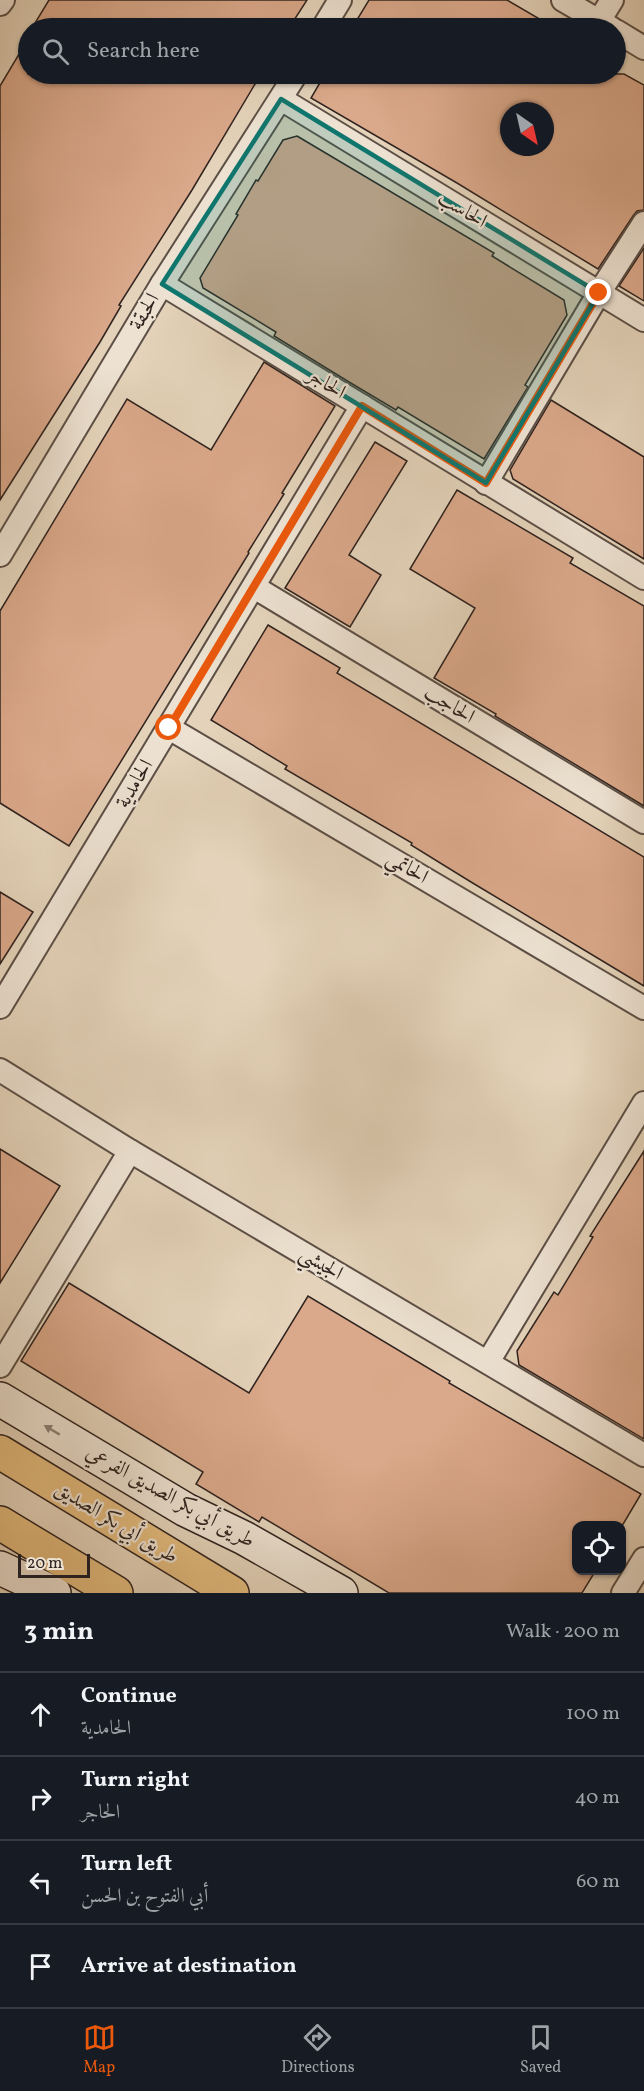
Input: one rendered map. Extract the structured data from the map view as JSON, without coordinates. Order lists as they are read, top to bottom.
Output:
{
  "streets": {
    "main road": ["طريق أبي بكر الصديق"],
    "street": [
      "الحاسب",
      "الحبقة",
      "الحاجر",
      "الحاجب",
      "الحامدية",
      "الحاتمي",
      "الجيشي",
      "طريق أبي بكر الصديق الفرعي"
    ]
  },
  "crossings": [
    ["الحاسب", "الحبقة"],
    ["الحبقة", "الحاجر"],
    ["الحاجر", "الحامدية"],
    ["الحاجب", "الحامدية"],
    ["الحامدية", "الحاتمي"]
  ],
  "scale_bar": "20 m",
  "north": "bottom right",
  "page": {
    "search": "Search here",
    "scale": "20 m",
    "heading": ["3 min", "Walk · 200 m"],
    "list": [
      ["Continue", "الحامدية", "100 m"],
      ["Turn right", "الحاجر", "40 m"],
      ["Turn left", "أبي الفتوح بن الحسن", "60 m"],
      "Arrive at destination"
    ],
    "nav": ["Map", "Directions", "Saved"]
  }
}
